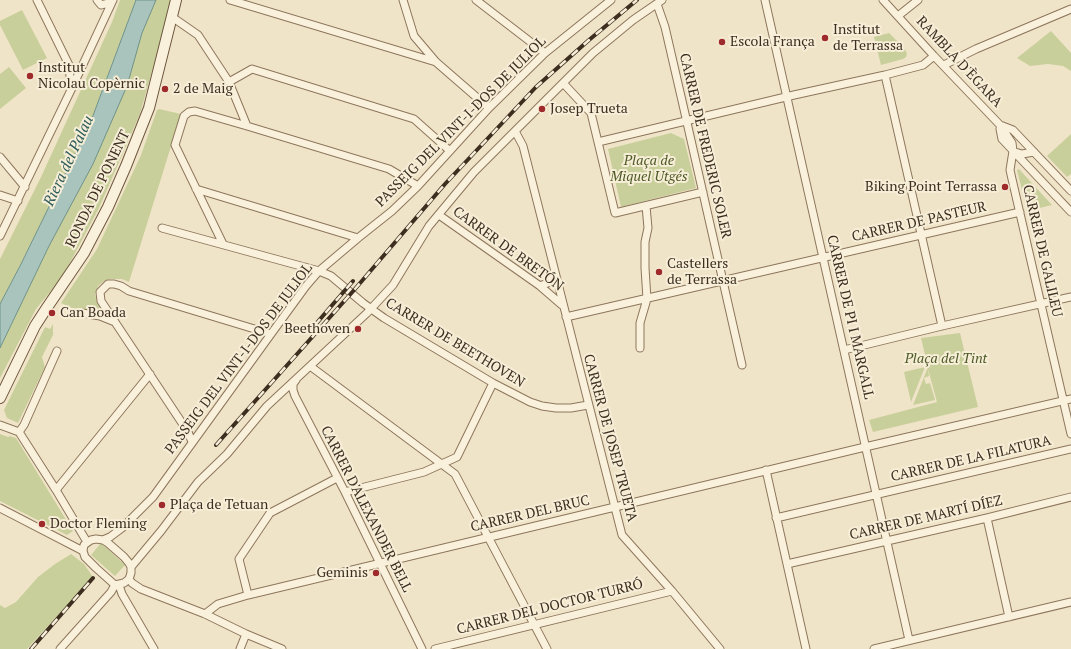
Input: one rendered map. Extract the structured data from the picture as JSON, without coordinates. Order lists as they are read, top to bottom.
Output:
{
  "streets": {
    "main road": ["RONDA DE PONENT"],
    "street": [
      "RAMBLA D'ÈGARA",
      "PASSEIG DEL VINT-I-DOS DE JULIOL",
      "CARRER DE FREDERIC SOLER",
      "CARRER DE PASTEUR",
      "CARRER DE BRETÓN",
      "CARRER DE GALILEU",
      "CARRER DE PI I MARGALL",
      "CARRER DE BEETHOVEN",
      "CARRER DE JOSEP TRUETA",
      "CARRER DE LA FILATURA",
      "CARRER D'ALEXANDER BELL",
      "CARRER DEL BRUC",
      "CARRER DE MARTÍ DÍEZ",
      "CARRER DEL DOCTOR TURRÓ"
    ]
  },
  "crossings": [
    ["PASSEIG DEL VINT-I-DOS DE JULIOL", "CARRER DE BEETHOVEN"],
    ["CARRER DE FREDERIC SOLER", "CARRER DE PASTEUR"],
    ["CARRER DE PASTEUR", "CARRER DE GALILEU"],
    ["CARRER DE PASTEUR", "CARRER DE PI I MARGALL"],
    ["CARRER DE PASTEUR", "CARRER DE JOSEP TRUETA"],
    ["CARRER DE BRETÓN", "CARRER DE JOSEP TRUETA"],
    ["CARRER DE GALILEU", "CARRER DEL BRUC"],
    ["CARRER DE PI I MARGALL", "CARRER DE LA FILATURA"],
    ["CARRER DE PI I MARGALL", "CARRER DEL BRUC"],
    ["CARRER DE PI I MARGALL", "CARRER DE MARTÍ DÍEZ"],
    ["CARRER DE BEETHOVEN", "CARRER DE JOSEP TRUETA"],
    ["CARRER DE JOSEP TRUETA", "CARRER DEL BRUC"],
    ["CARRER DE JOSEP TRUETA", "CARRER DEL DOCTOR TURRÓ"],
    ["CARRER D'ALEXANDER BELL", "CARRER DEL BRUC"]
  ],
  "water": ["Riera del Palau"],
  "parks": ["Plaça de Miquel Utgés", "Plaça del Tint"],
  "places": [
    "Institut de Terrassa",
    "Escola França",
    "Institut Nicolau Copèrnic",
    "2 de Maig",
    "Josep Trueta",
    "Biking Point Terrassa",
    "Castellers de Terrassa",
    "Can Boada",
    "Beethoven",
    "Plaça de Tetuan",
    "Doctor Fleming",
    "Geminis"
  ]
}
